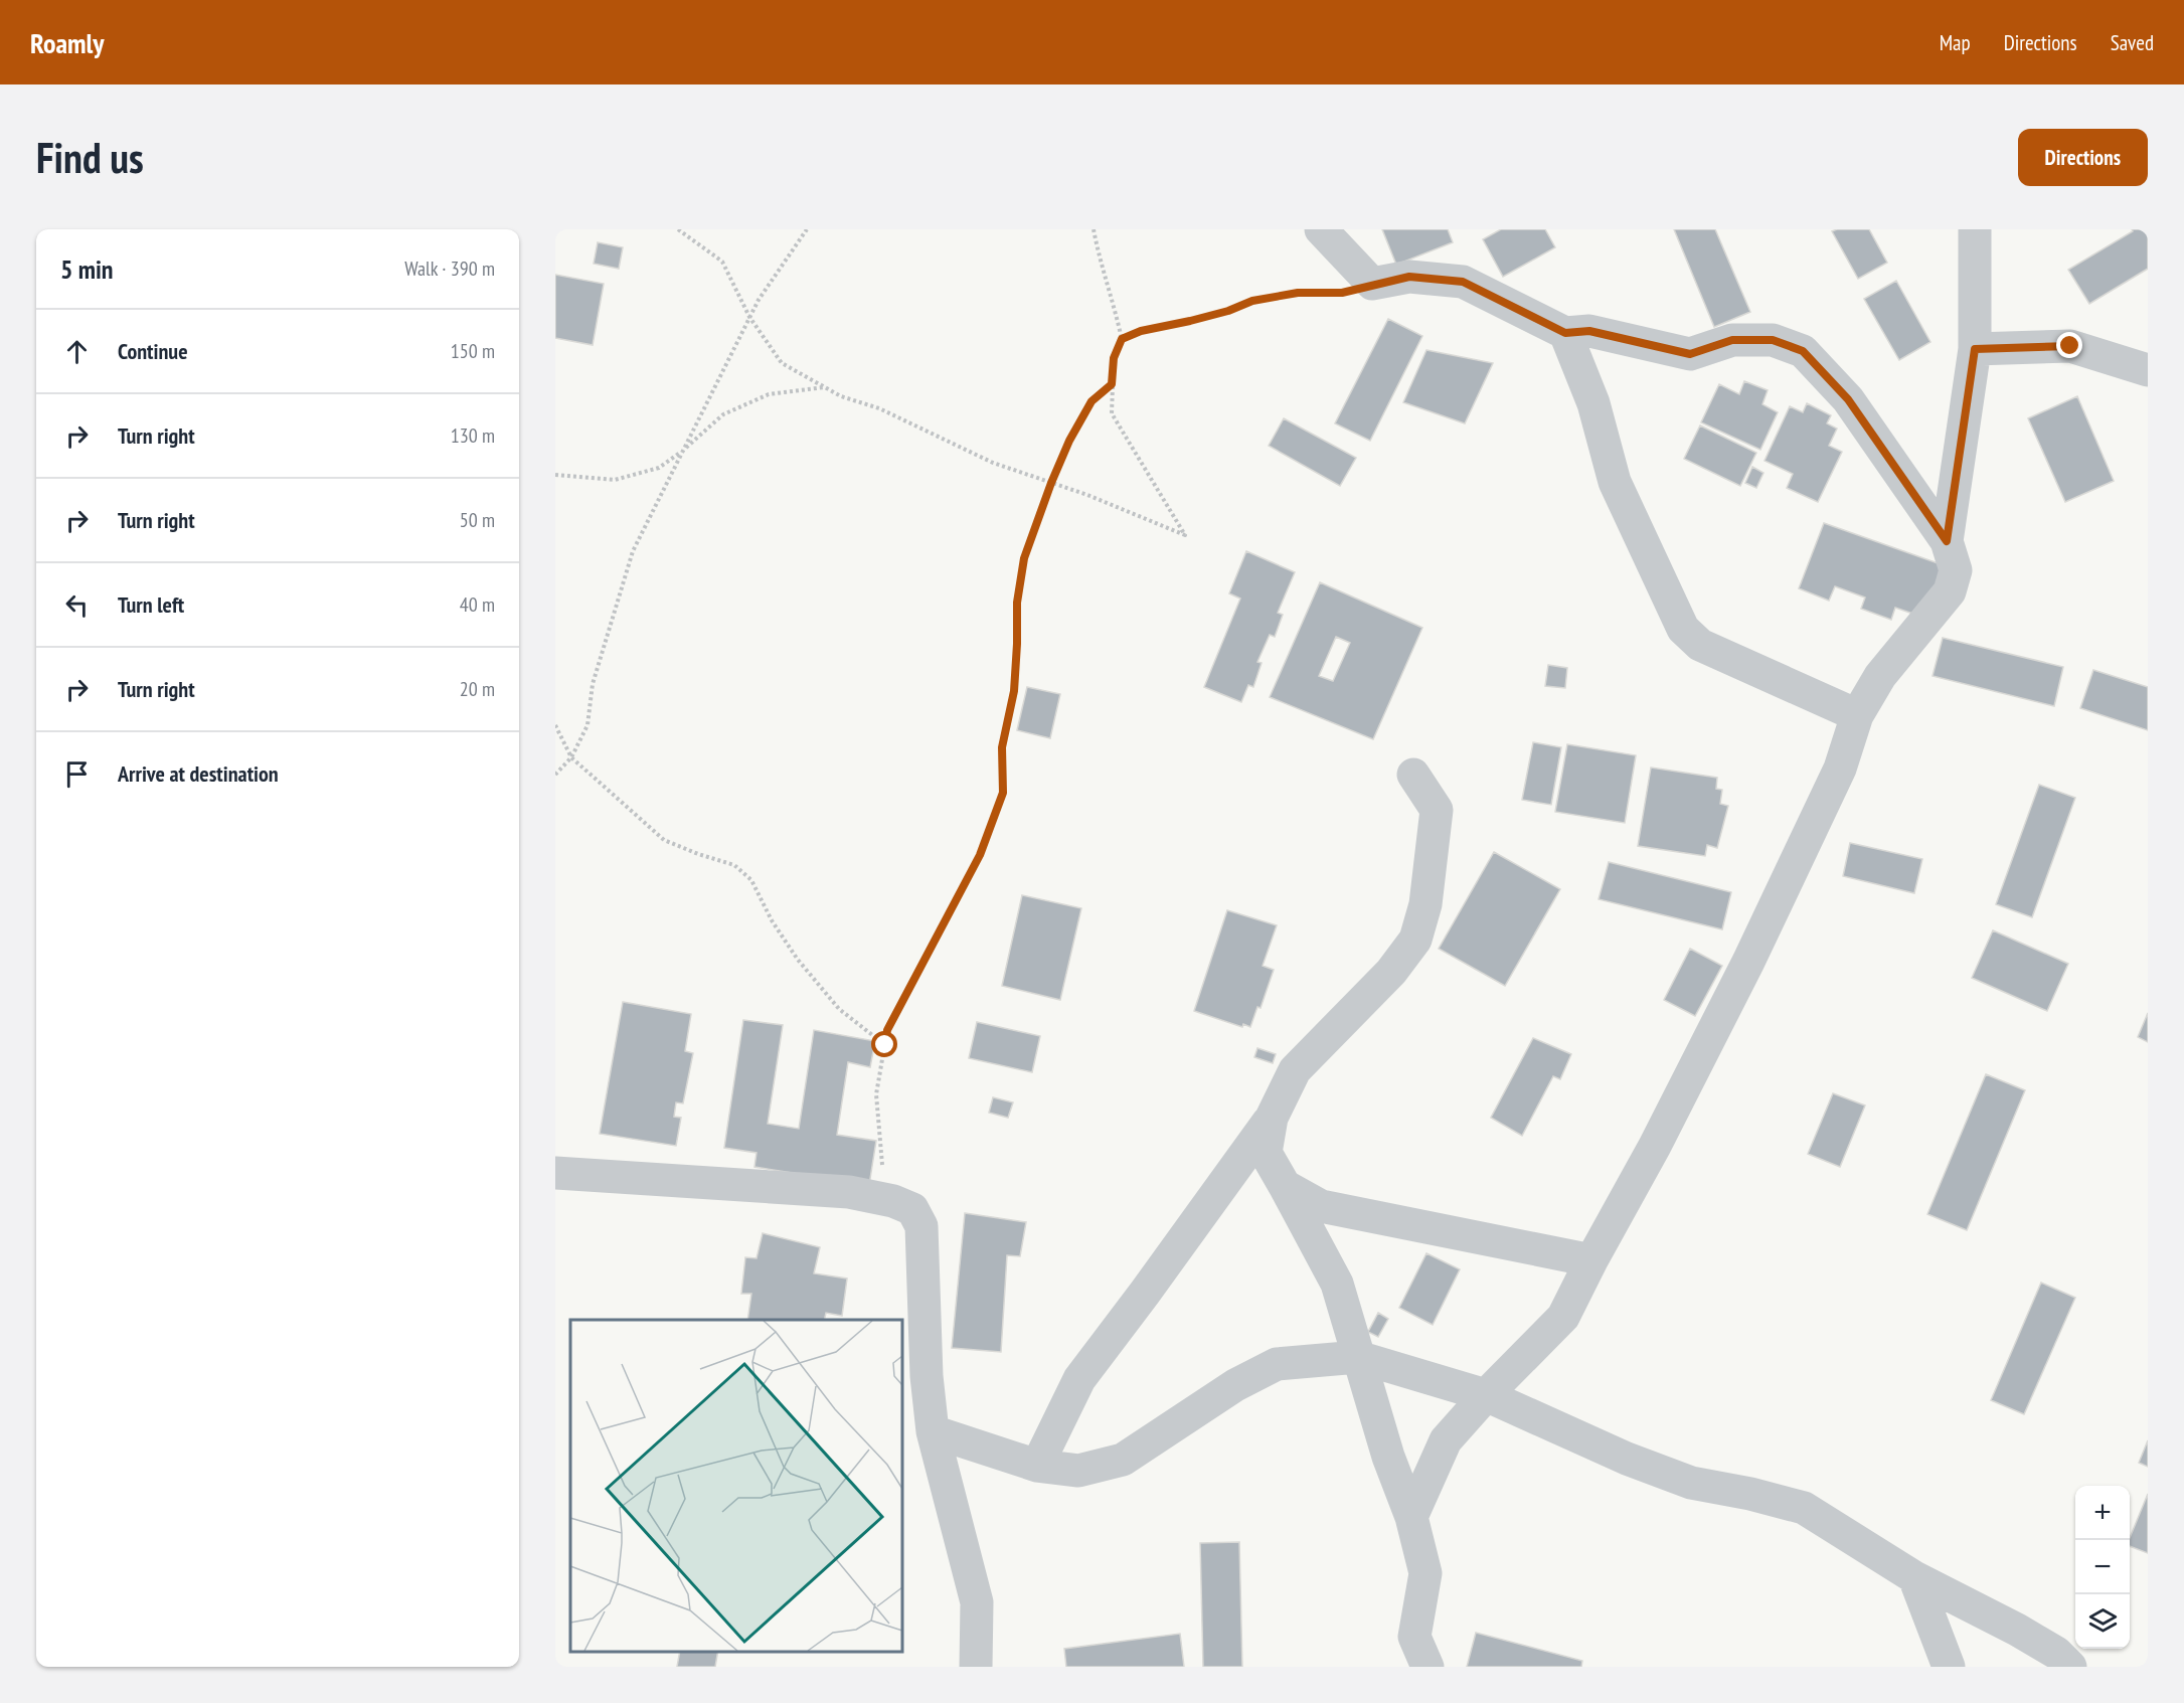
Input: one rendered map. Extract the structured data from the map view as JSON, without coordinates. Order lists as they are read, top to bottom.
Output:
{
  "page": {
    "header": "Roamly",
    "nav": ["Map", "Directions", "Saved"],
    "buttons": "Directions",
    "title": "Find us",
    "heading": ["5 min", "Walk · 390 m"],
    "list": [
      ["Continue", "150 m"],
      ["Turn right", "130 m"],
      ["Turn right", "50 m"],
      ["Turn left", "40 m"],
      ["Turn right", "20 m"],
      "Arrive at destination"
    ],
    "map_buttons": ["+", "−"]
  }
}
